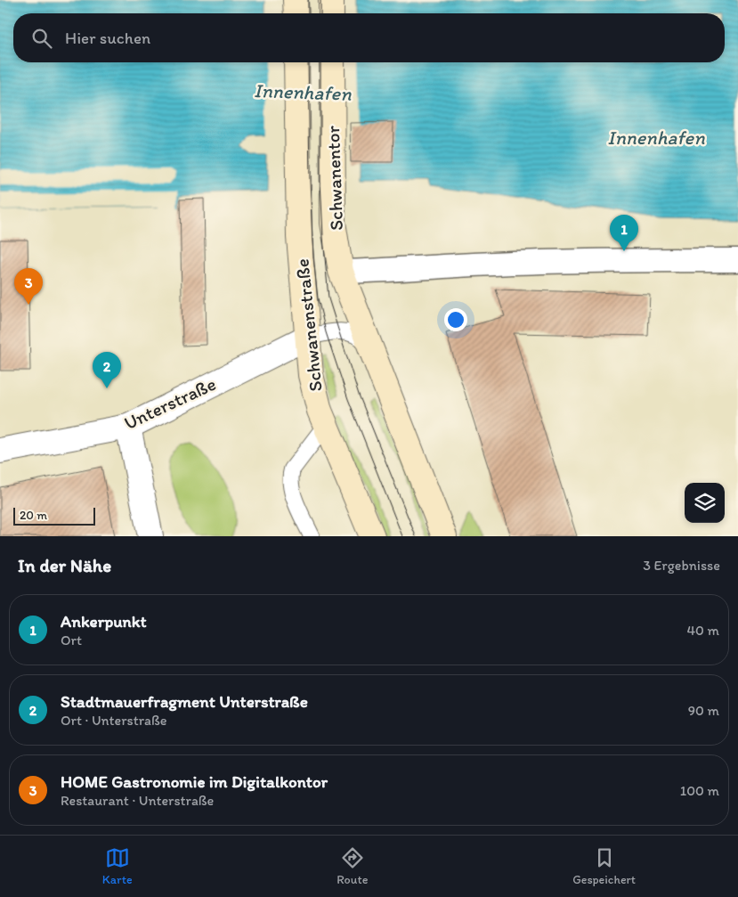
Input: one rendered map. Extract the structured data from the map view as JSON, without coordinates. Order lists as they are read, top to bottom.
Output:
{
  "streets": {
    "main road": ["Schwanentor", "Schwanenstraße"],
    "street": ["Unterstraße"]
  },
  "crossings": [
    ["Schwanentor", "Schwanenstraße"],
    ["Schwanenstraße", "Unterstraße"]
  ],
  "water": ["Innenhafen"],
  "scale_bar": "20 m",
  "page": {
    "search": "Hier suchen",
    "pins": ["1", "3", "2"],
    "scale": "20 m",
    "heading": ["In der Nähe", "3 Ergebnisse"],
    "list": [
      {
        "mark": "1",
        "name": "Ankerpunkt",
        "note": "Ort",
        "value": "40 m"
      },
      {
        "mark": "2",
        "name": "Stadtmauerfragment Unterstraße",
        "note": "Ort · Unterstraße",
        "value": "90 m"
      },
      {
        "mark": "3",
        "name": "HOME Gastronomie im Digitalkontor",
        "note": "Restaurant · Unterstraße",
        "value": "100 m"
      }
    ],
    "nav": ["Karte", "Route", "Gespeichert"]
  }
}
